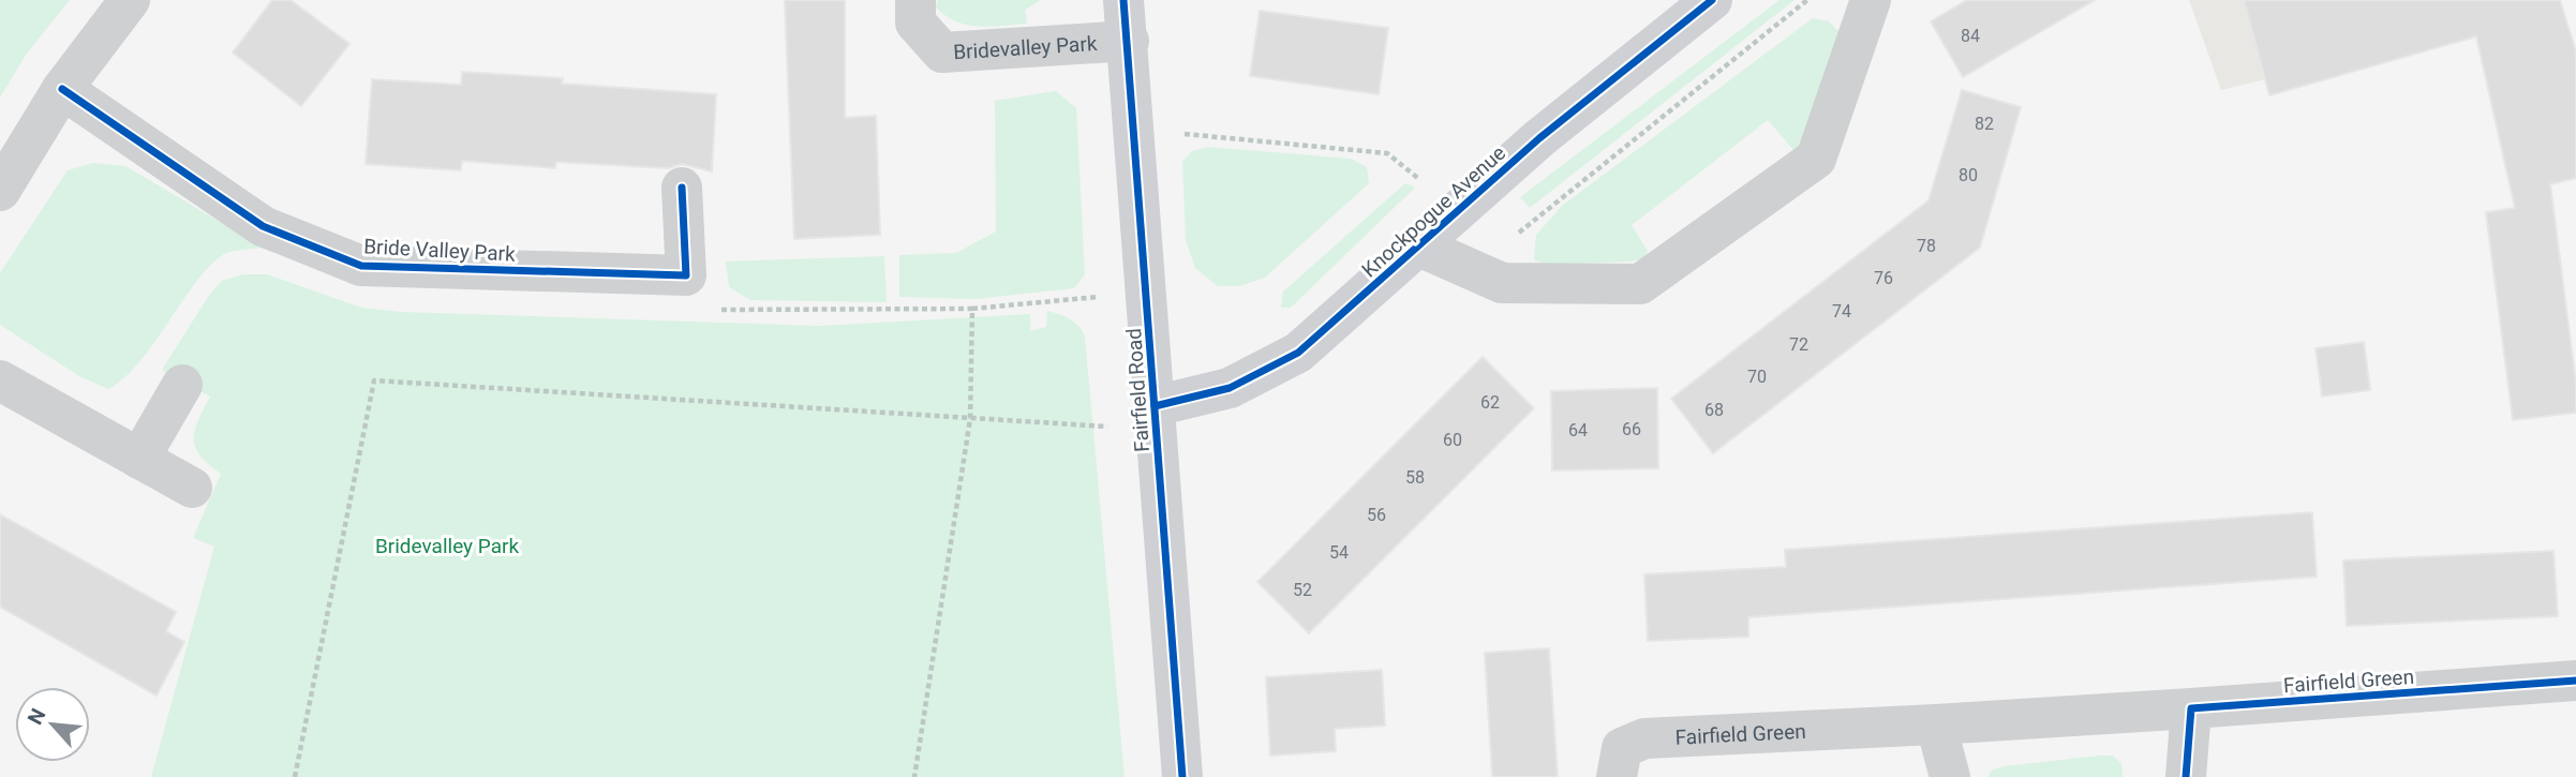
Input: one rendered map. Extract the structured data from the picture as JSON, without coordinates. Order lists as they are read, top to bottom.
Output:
{
  "streets": {
    "street": [
      "Bridevalley Park",
      "Knockpogue Avenue",
      "Bride Valley Park",
      "Fairfield Road",
      "Fairfield Green"
    ]
  },
  "crossings": [
    ["Bridevalley Park", "Fairfield Road"],
    ["Knockpogue Avenue", "Fairfield Road"]
  ],
  "parks": ["Bridevalley Park"],
  "house_numbers": [
    "84",
    "82",
    "80",
    "78",
    "76",
    "74",
    "72",
    "70",
    "62",
    "68",
    "66",
    "64",
    "60",
    "58",
    "56",
    "54",
    "52"
  ],
  "north": "top left"
}
